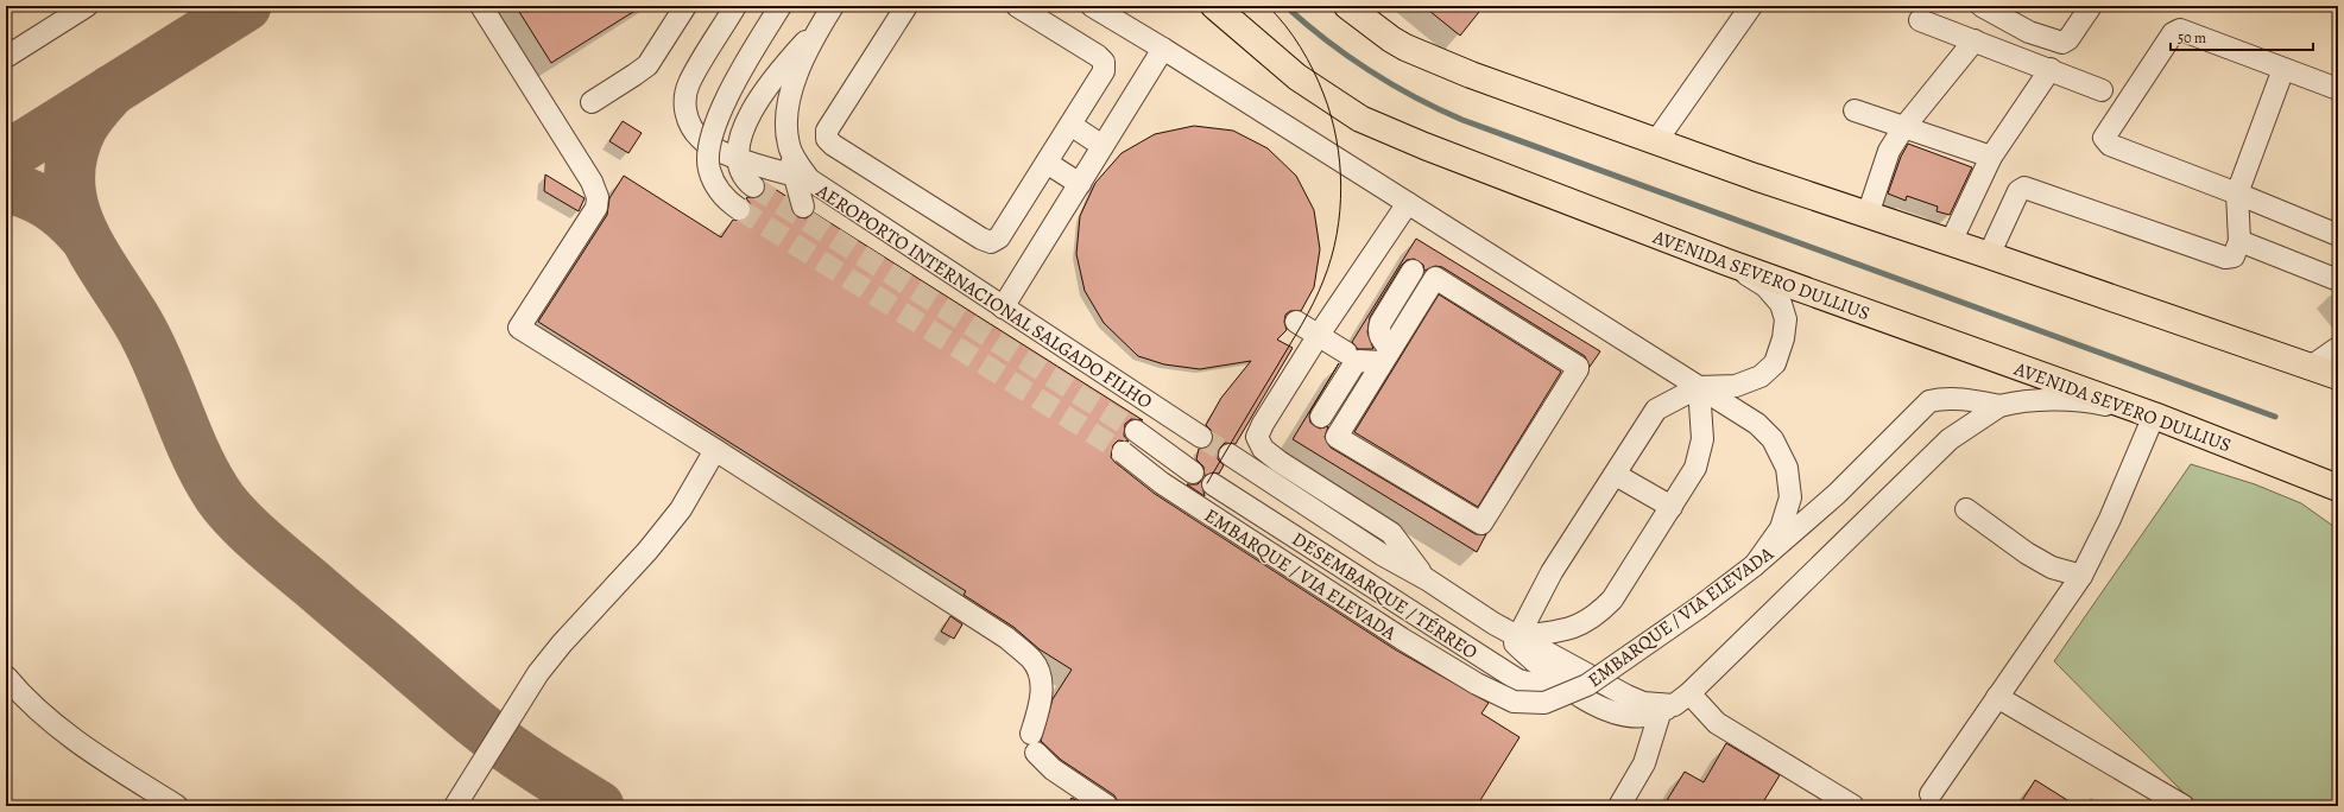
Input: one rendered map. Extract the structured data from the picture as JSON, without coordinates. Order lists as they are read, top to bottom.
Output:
{
  "streets": {
    "main road": ["AVENIDA SEVERO DULLIUS"],
    "street": ["AEROPORTO INTERNACIONAL SALGADO FILHO", "EMBARQUE / VIA ELEVADA", "DESEMBARQUE / TÉRREO"]
  },
  "scale_bar": "50 m"
}
